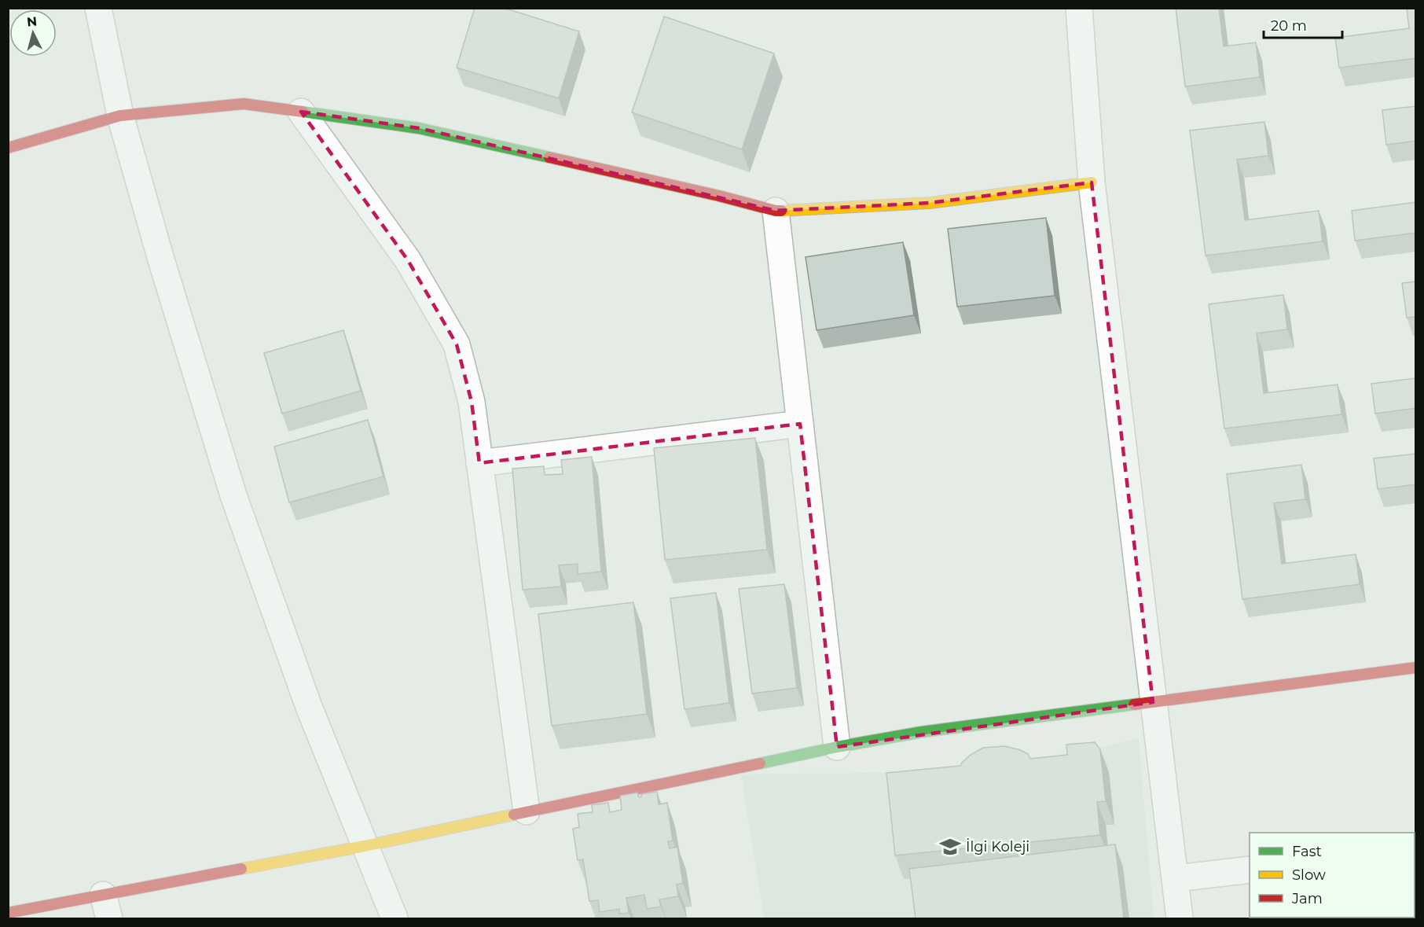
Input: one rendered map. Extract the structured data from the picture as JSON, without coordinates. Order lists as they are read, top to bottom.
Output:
{
  "places": {
    "school or university": ["İlgi Koleji"]
  },
  "legend": ["Fast", "Slow", "Jam"],
  "scale_bar": "20 m",
  "north": "top"
}
